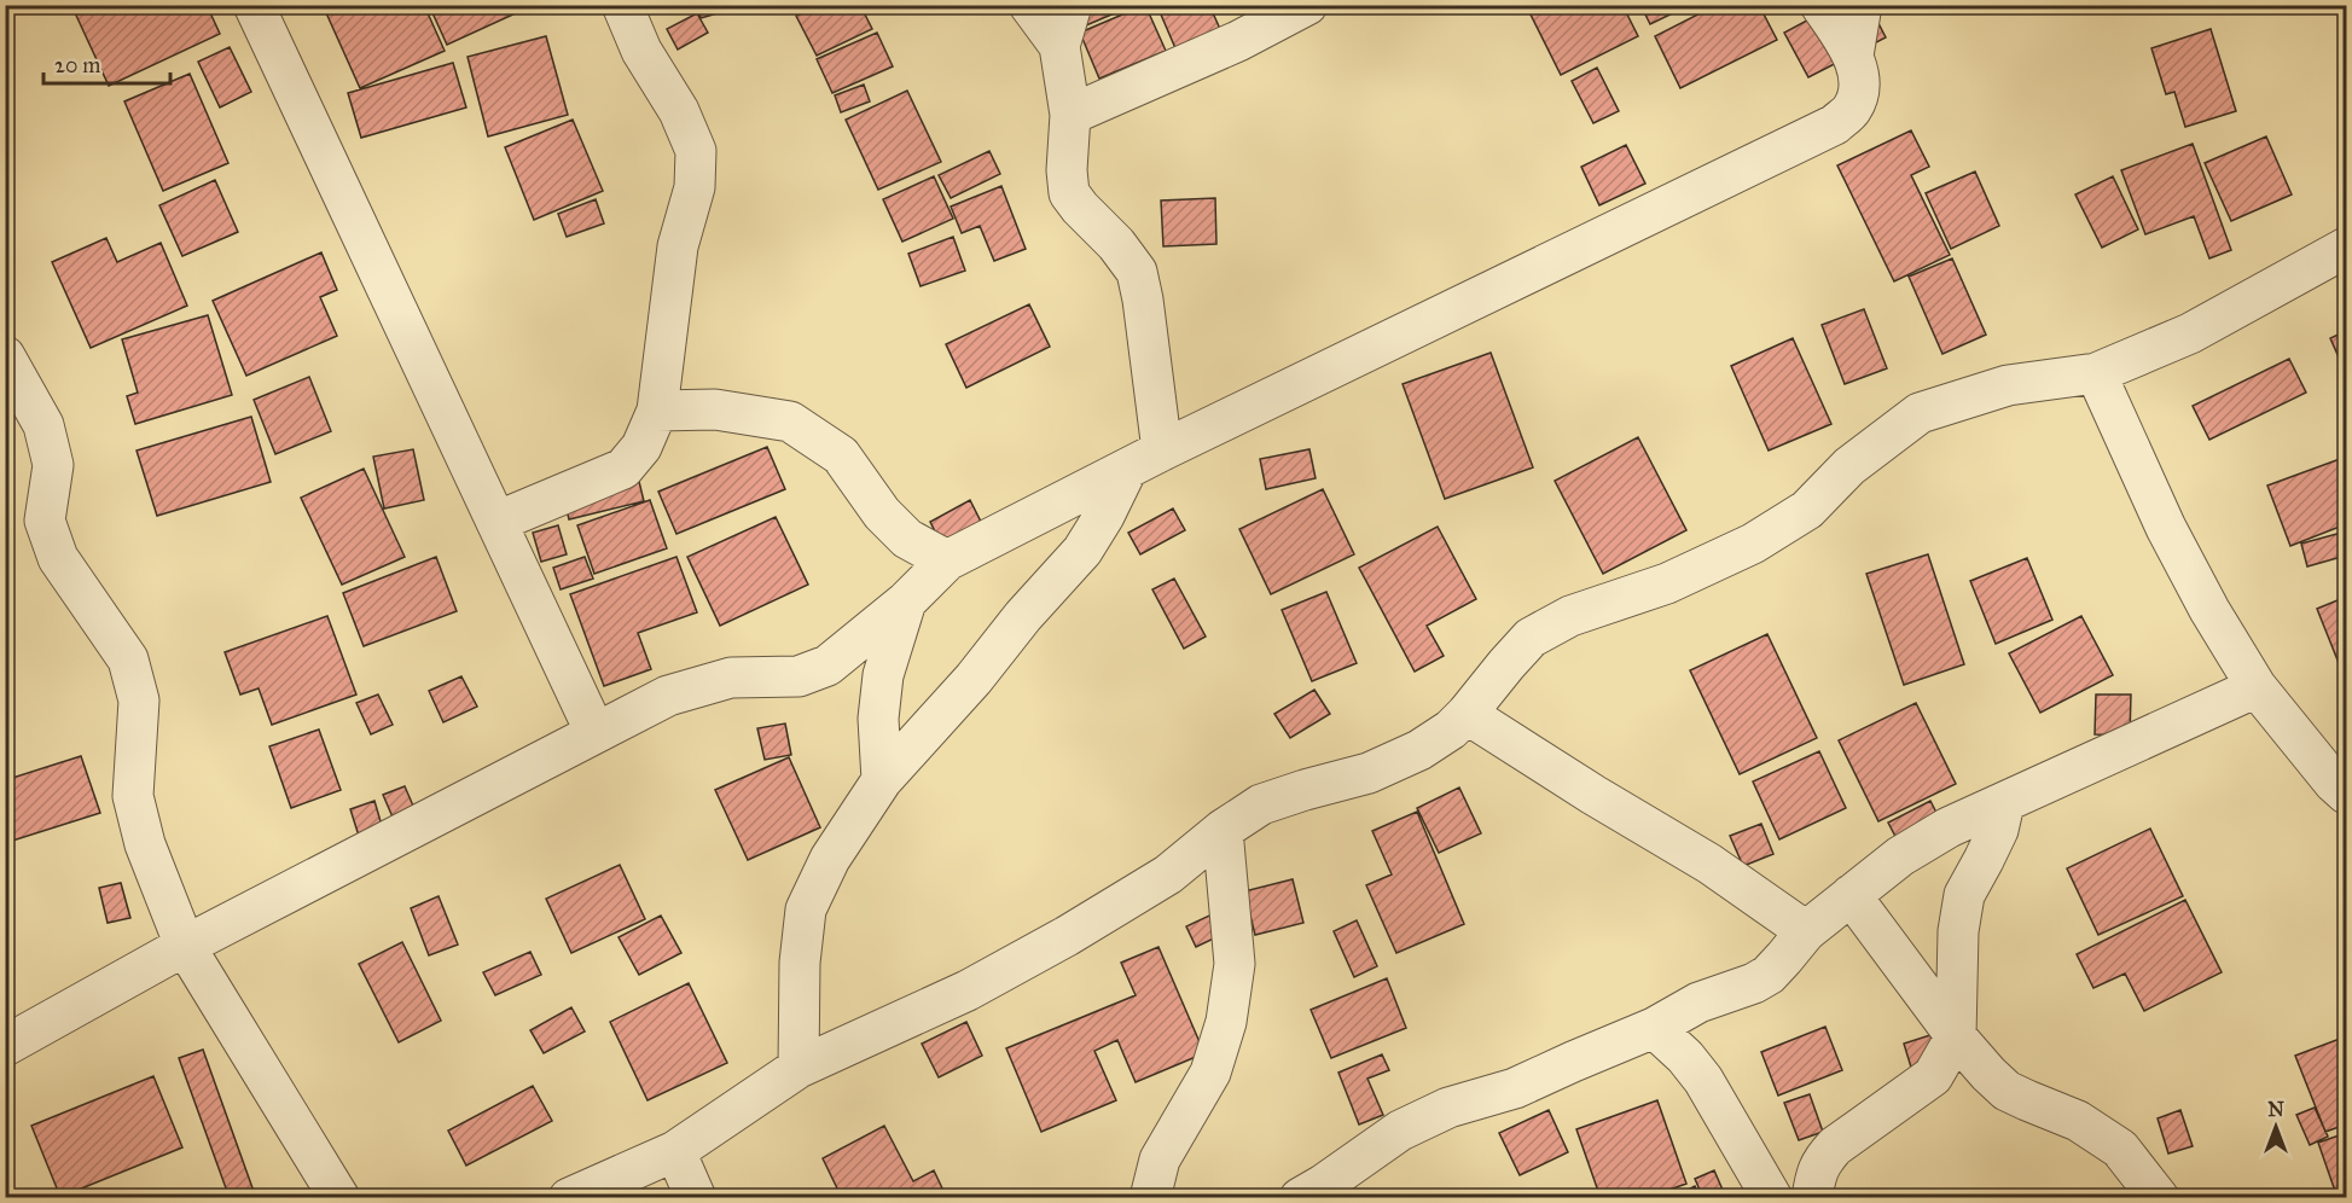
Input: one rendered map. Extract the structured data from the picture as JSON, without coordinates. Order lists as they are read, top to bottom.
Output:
{
  "scale_bar": "20 m",
  "north": "top"
}
